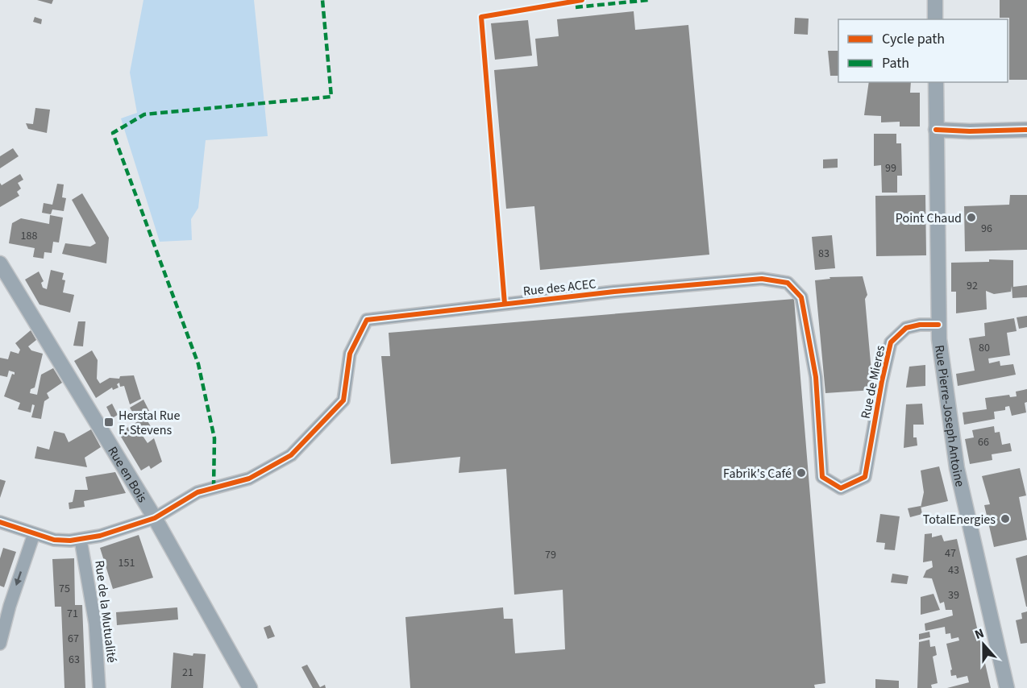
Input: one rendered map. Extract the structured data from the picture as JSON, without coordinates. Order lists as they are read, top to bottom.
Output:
{
  "streets": {
    "street": [
      "Rue des ACEC",
      "Rue de Mieres",
      "Rue Pierre-Joseph Antoine",
      "Rue en Bois",
      "Rue de la Mutualité"
    ]
  },
  "crossings": [
    ["Rue des ACEC", "Rue de Mieres"],
    ["Rue des ACEC", "Rue en Bois"],
    ["Rue de Mieres", "Rue Pierre-Joseph Antoine"]
  ],
  "places": {
    "other": ["Point Chaud", "Fabrik's Café", "TotalEnergies"],
    "transit": ["Herstal Rue F. Stevens"]
  },
  "house_numbers": [
    "99",
    "96",
    "188",
    "83",
    "92",
    "80",
    "66",
    "47",
    "79",
    "151",
    "43",
    "75",
    "39",
    "71",
    "67",
    "63",
    "21"
  ],
  "legend": ["Cycle path", "Path"],
  "north": "top"
}
